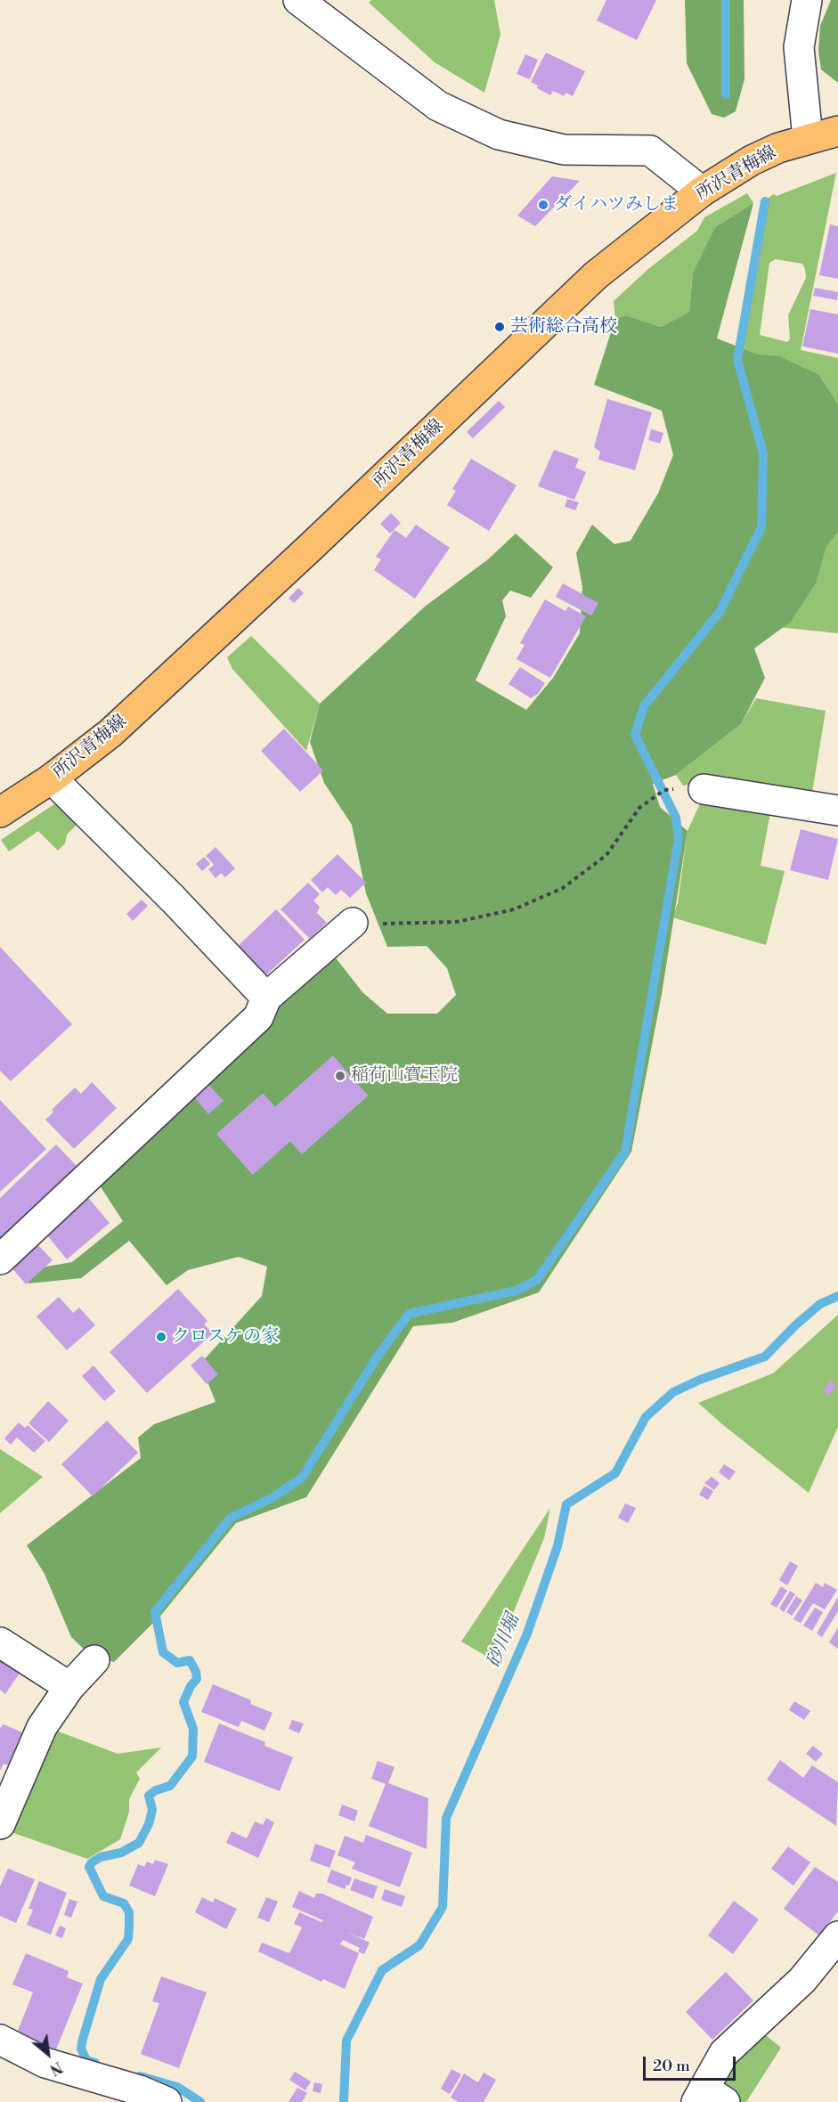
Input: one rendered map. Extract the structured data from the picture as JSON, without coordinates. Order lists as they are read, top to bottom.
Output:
{
  "streets": {
    "main road": ["所沢青梅線"]
  },
  "water": ["砂川堀"],
  "places": [
    "ダイハツみしま",
    "芸術総合高校",
    "稲荷山寳玉院",
    "クロスケの家"
  ],
  "scale_bar": "20 m",
  "north": "bottom right"
}
